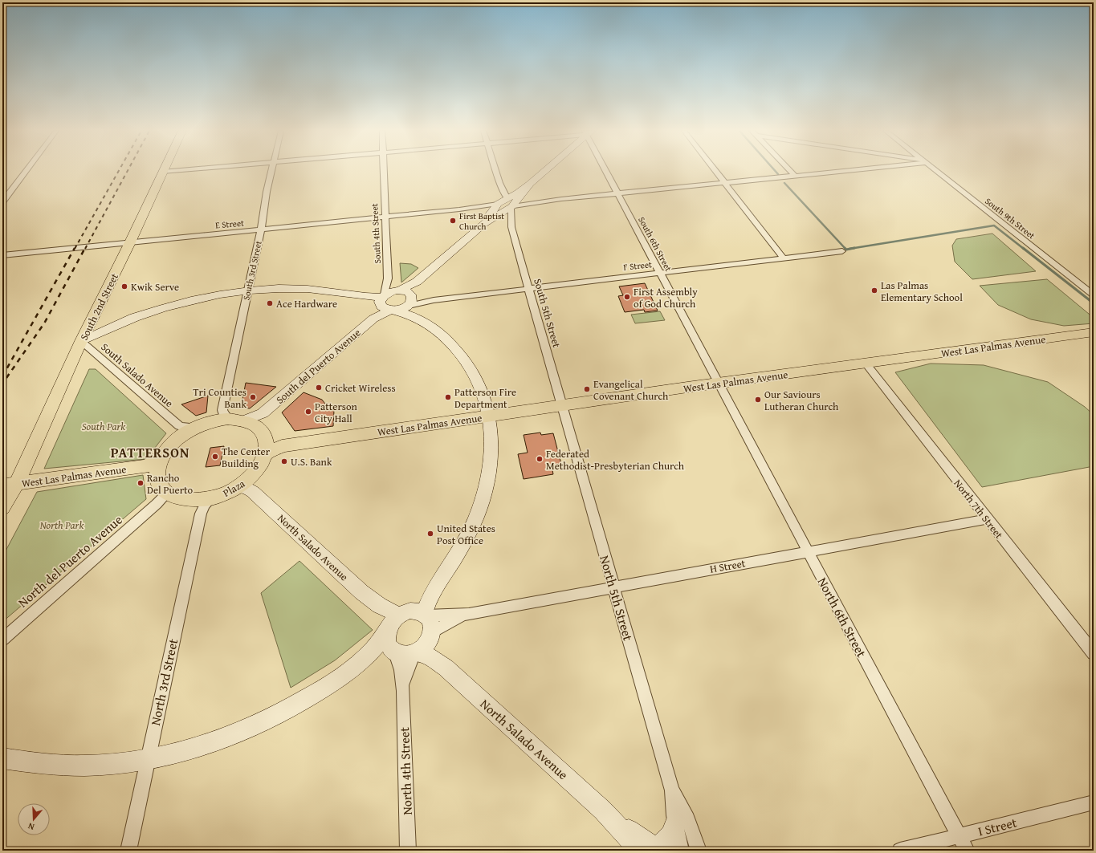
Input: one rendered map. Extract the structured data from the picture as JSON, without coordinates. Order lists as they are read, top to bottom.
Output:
{
  "streets": {
    "main road": ["South 2nd Street", "West Las Palmas Avenue", "Plaza"],
    "street": [
      "South 9th Street",
      "E Street",
      "South 4th Street",
      "South 6th Street",
      "F Street",
      "South 3rd Street",
      "South 5th Street",
      "South del Puerto Avenue",
      "South Salado Avenue",
      "North 7th Street",
      "North Salado Avenue",
      "North del Puerto Avenue",
      "H Street",
      "North 5th Street",
      "North 6th Street",
      "North 3rd Street",
      "North 4th Street",
      "I Street"
    ]
  },
  "crossings": [
    ["E Street", "South 4th Street"],
    ["E Street", "South 6th Street"],
    ["E Street", "South 3rd Street"],
    ["E Street", "South 2nd Street"],
    ["E Street", "South 5th Street"],
    ["South 4th Street", "F Street"],
    ["South 4th Street", "South del Puerto Avenue"],
    ["South 6th Street", "F Street"],
    ["South 6th Street", "West Las Palmas Avenue"],
    ["South 6th Street", "North 6th Street"],
    ["F Street", "South 5th Street"],
    ["South 3rd Street", "West Las Palmas Avenue"],
    ["South 3rd Street", "South del Puerto Avenue"],
    ["South 3rd Street", "South Salado Avenue"],
    ["South 3rd Street", "Plaza"],
    ["South 3rd Street", "North Salado Avenue"],
    ["South 3rd Street", "North del Puerto Avenue"],
    ["South 3rd Street", "North 3rd Street"],
    ["South 2nd Street", "West Las Palmas Avenue"],
    ["South 2nd Street", "South Salado Avenue"],
    ["South 5th Street", "West Las Palmas Avenue"],
    ["South 5th Street", "North 5th Street"],
    ["West Las Palmas Avenue", "South del Puerto Avenue"],
    ["West Las Palmas Avenue", "South Salado Avenue"],
    ["West Las Palmas Avenue", "Plaza"],
    ["West Las Palmas Avenue", "North 7th Street"],
    ["West Las Palmas Avenue", "North Salado Avenue"],
    ["West Las Palmas Avenue", "North del Puerto Avenue"],
    ["West Las Palmas Avenue", "North 5th Street"],
    ["West Las Palmas Avenue", "North 6th Street"],
    ["West Las Palmas Avenue", "North 3rd Street"],
    ["South del Puerto Avenue", "South Salado Avenue"],
    ["South del Puerto Avenue", "Plaza"],
    ["South del Puerto Avenue", "North Salado Avenue"],
    ["South del Puerto Avenue", "North del Puerto Avenue"],
    ["South del Puerto Avenue", "North 3rd Street"],
    ["South Salado Avenue", "Plaza"],
    ["South Salado Avenue", "North Salado Avenue"],
    ["South Salado Avenue", "North del Puerto Avenue"],
    ["South Salado Avenue", "North 3rd Street"],
    ["Plaza", "North Salado Avenue"],
    ["Plaza", "North del Puerto Avenue"],
    ["Plaza", "North 3rd Street"],
    ["North 7th Street", "H Street"],
    ["North Salado Avenue", "North del Puerto Avenue"],
    ["North Salado Avenue", "H Street"],
    ["North Salado Avenue", "North 3rd Street"],
    ["North Salado Avenue", "North 4th Street"],
    ["North del Puerto Avenue", "North 3rd Street"],
    ["H Street", "North 5th Street"],
    ["H Street", "North 6th Street"],
    ["H Street", "North 4th Street"],
    ["North 6th Street", "I Street"]
  ],
  "districts": ["PATTERSON"],
  "parks": ["South Park", "North Park"],
  "places": [
    "First Baptist Church",
    "Kwik Serve",
    "Las Palmas Elementary School",
    "First Assembly of God Church",
    "Ace Hardware",
    "Cricket Wireless",
    "Evangelical Covenant Church",
    "Tri Counties Bank",
    "Patterson Fire Department",
    "Our Saviours Lutheran Church",
    "Patterson City Hall",
    "The Center Building",
    "Federated Methodist-Presbyterian Church",
    "U.S. Bank",
    "Rancho Del Puerto",
    "United States Post Office"
  ],
  "north": "bottom"
}
